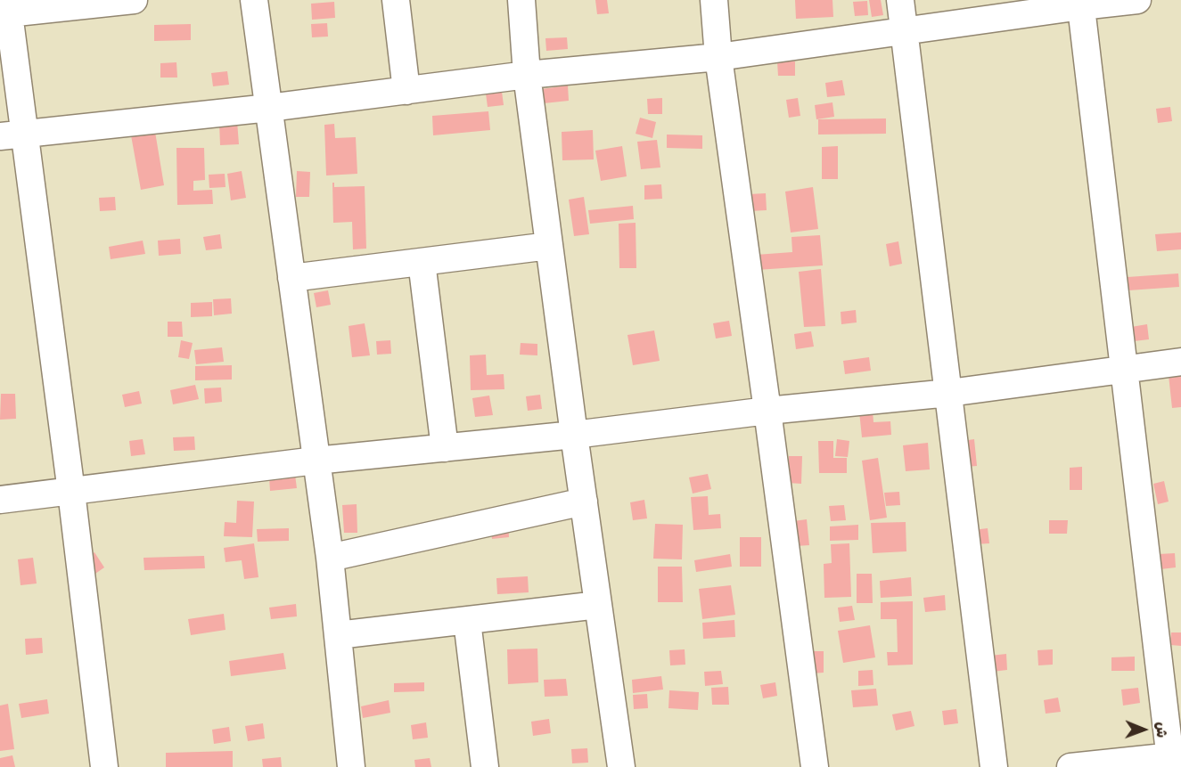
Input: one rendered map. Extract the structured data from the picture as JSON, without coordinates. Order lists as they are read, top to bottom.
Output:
{
  "north": "right"
}
